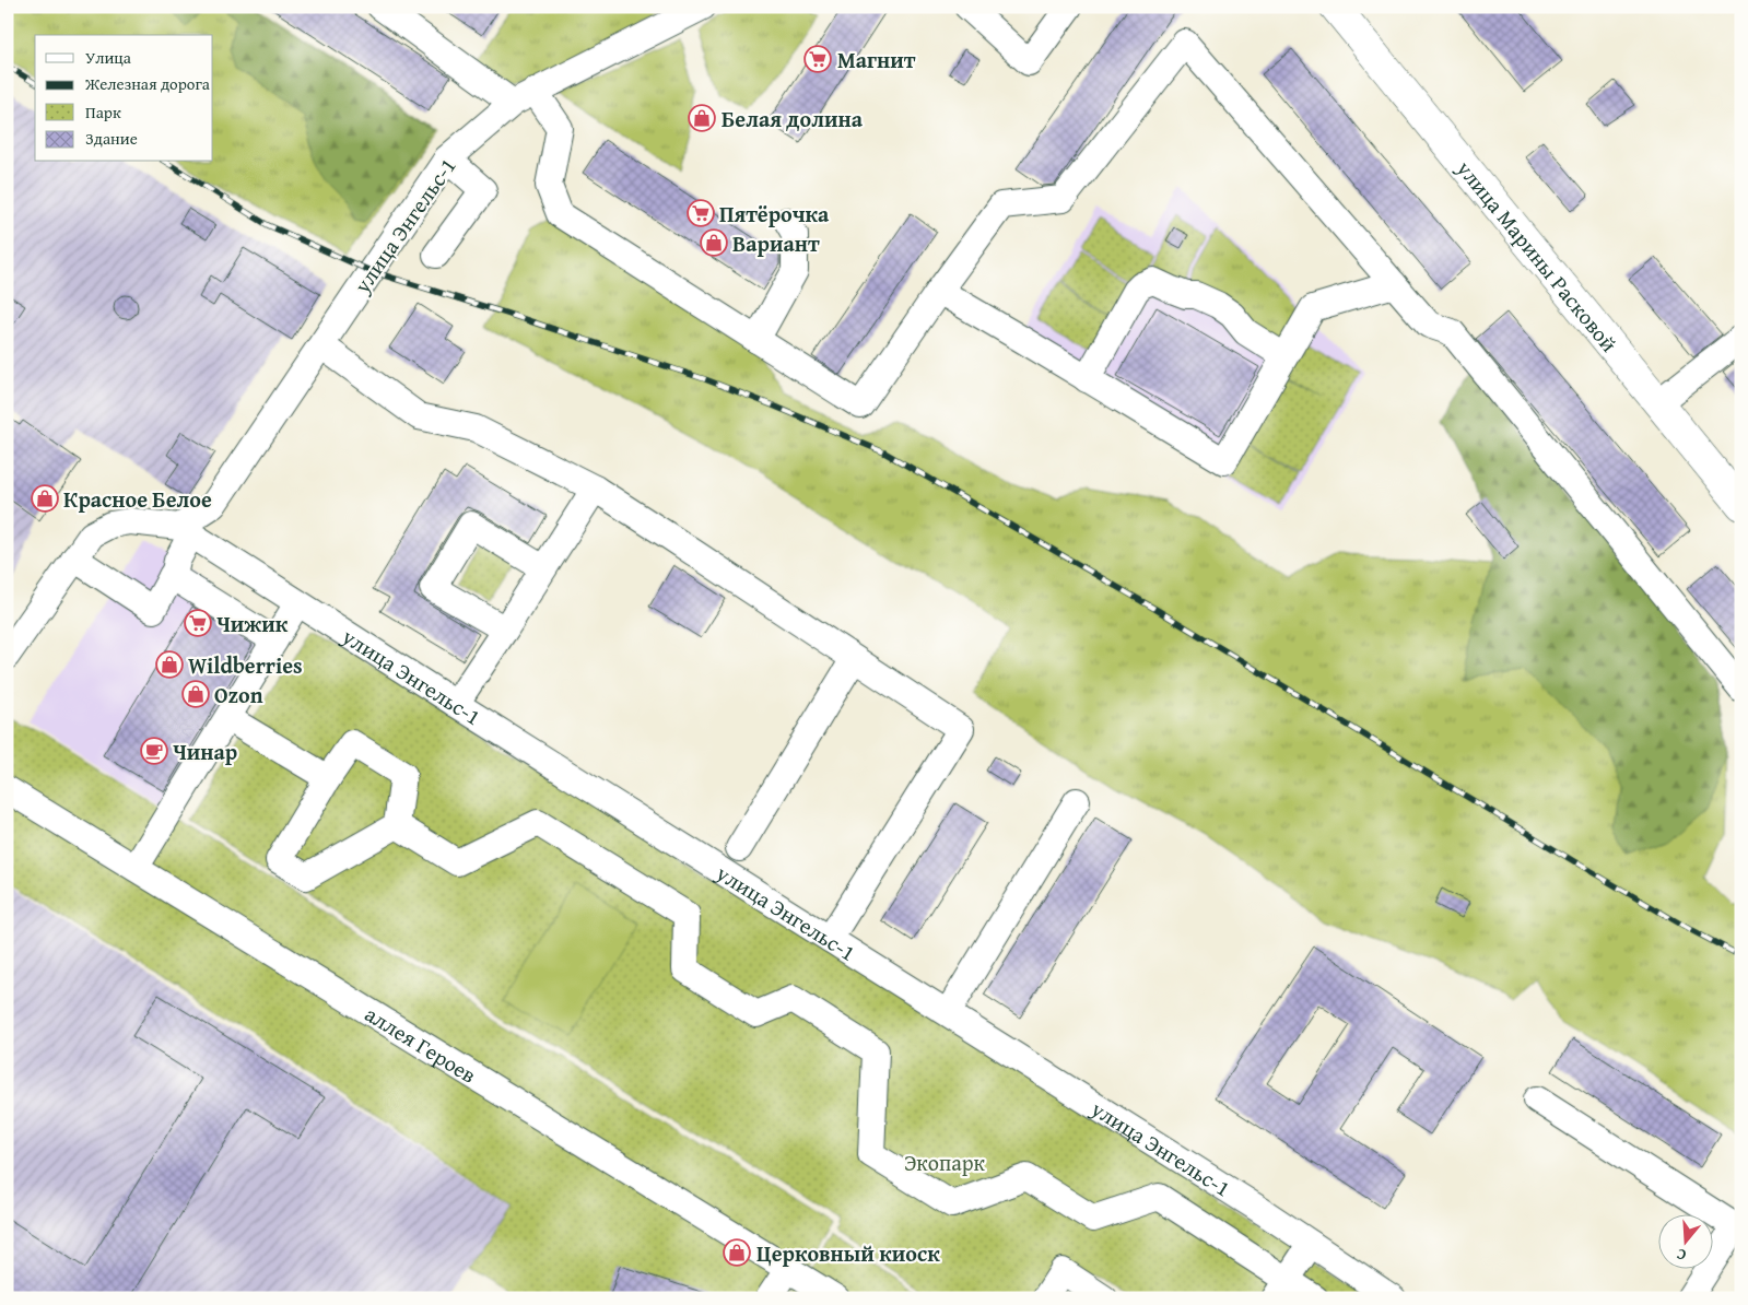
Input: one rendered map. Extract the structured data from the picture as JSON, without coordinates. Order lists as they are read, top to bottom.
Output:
{
  "streets": {
    "main road": ["улица Марины Расковой"],
    "street": ["улица Энгельс-1", "аллея Героев"]
  },
  "parks": ["Экопарк"],
  "places": {
    "supermarket": ["Магнит", "Пятёрочка", "Чижик"],
    "shop": [
      "Белая долина",
      "Вариант",
      "Красное Белое",
      "Wildberries",
      "Ozon",
      "Церковный киоск"
    ],
    "cafe": ["Чинар"]
  },
  "legend": [
    "Улица",
    "Железная дорога",
    "Парк",
    "Здание"
  ],
  "north": "bottom"
}
